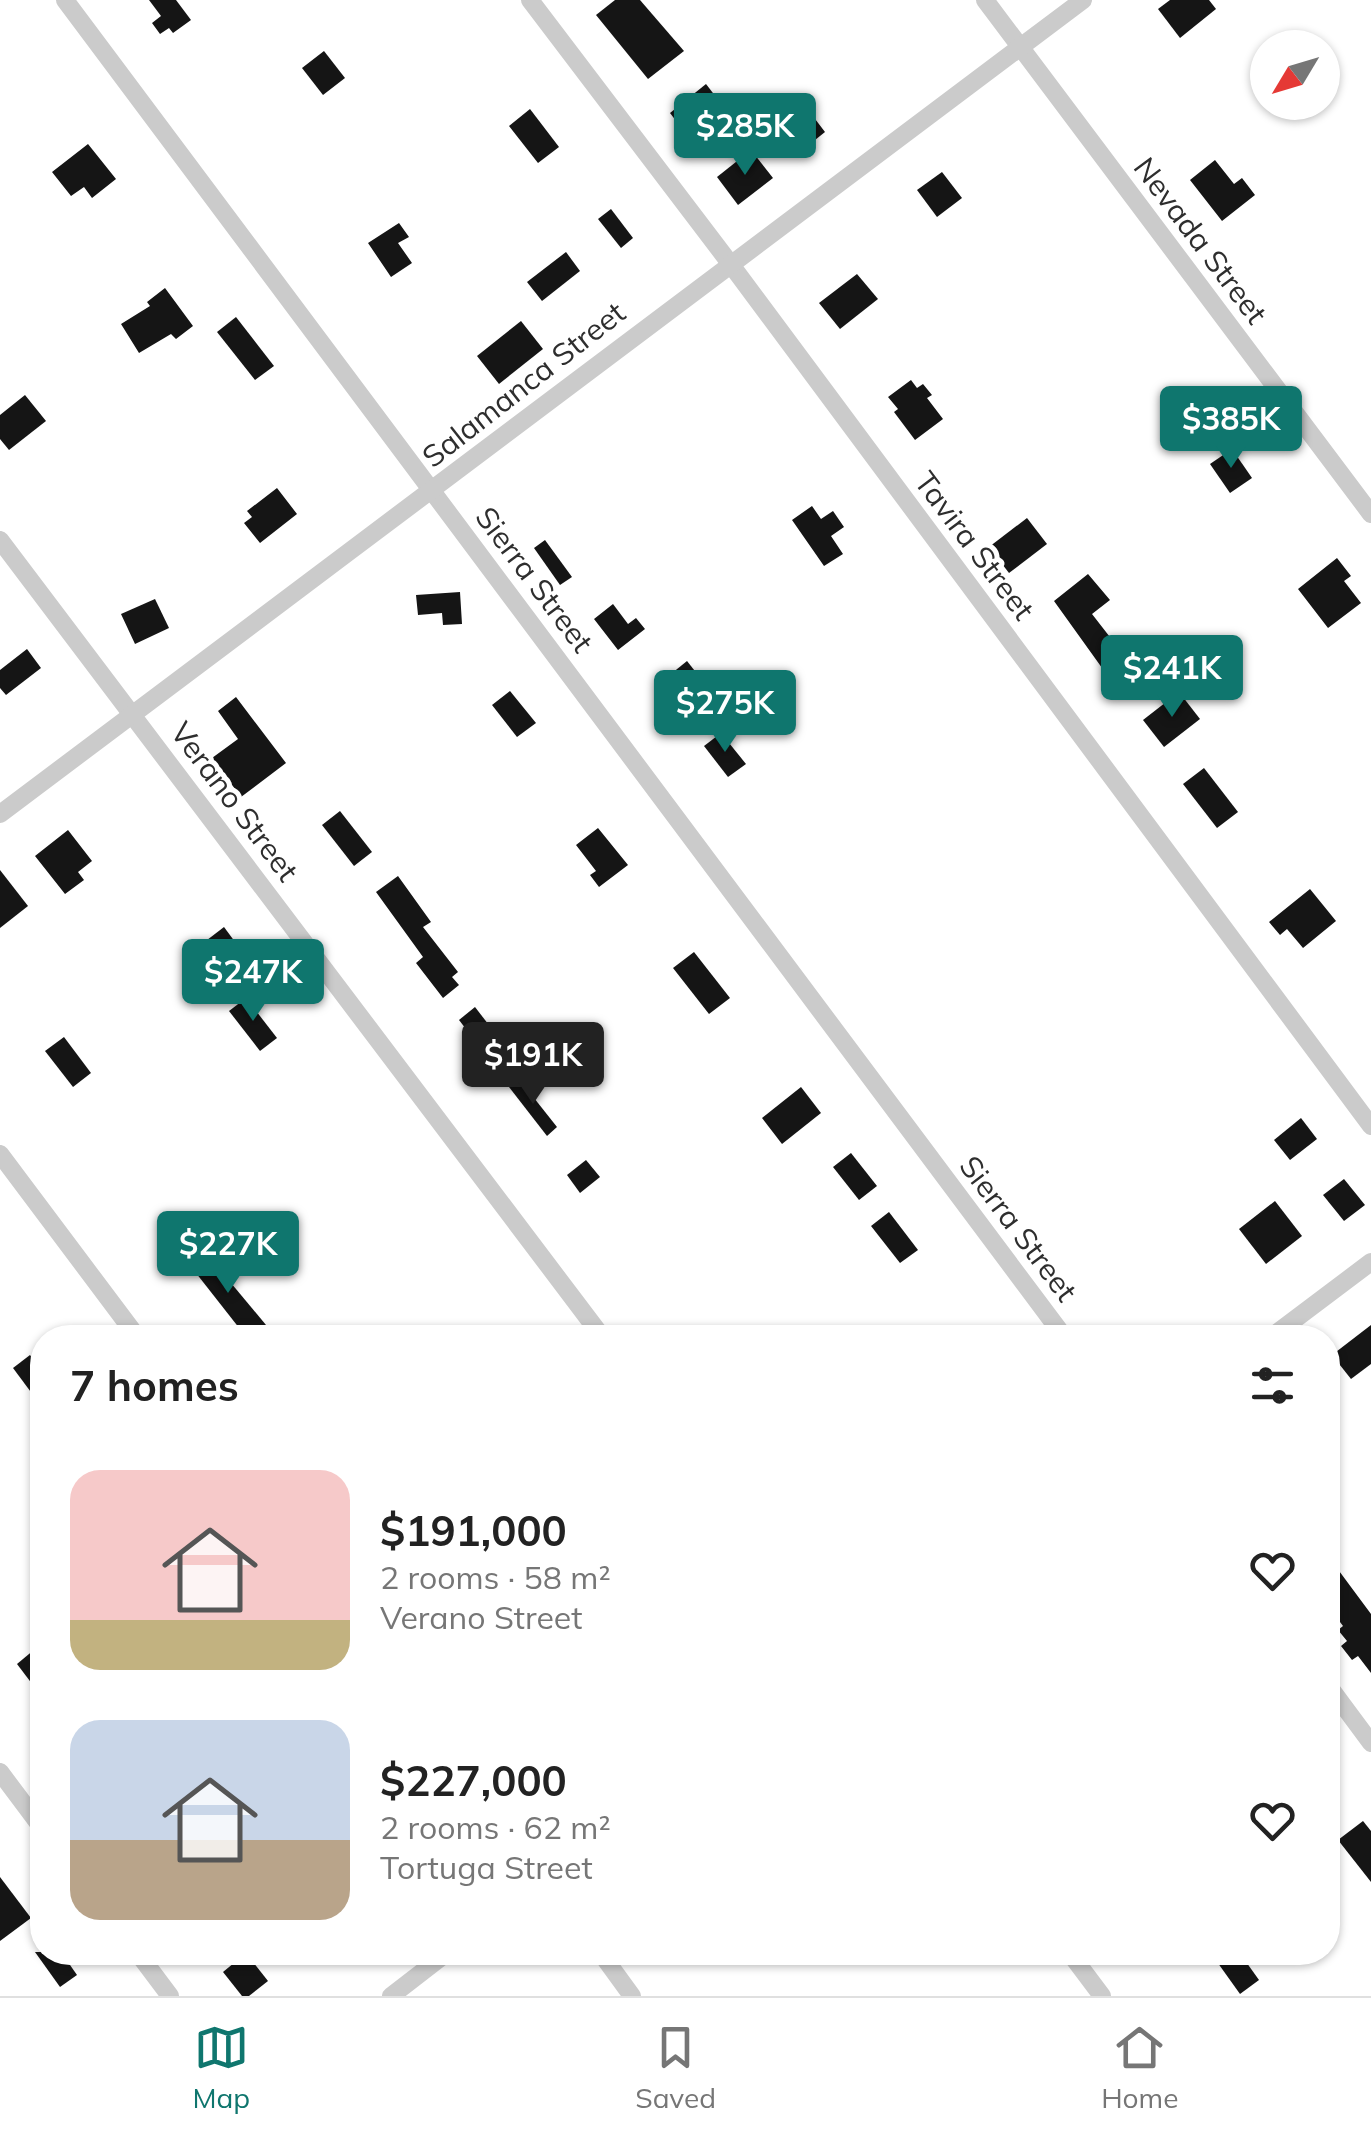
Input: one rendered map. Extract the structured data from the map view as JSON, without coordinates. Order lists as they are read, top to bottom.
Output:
{
  "streets": {
    "street": [
      "Nevada Street",
      "Salamanca Street",
      "Tavira Street",
      "Sierra Street",
      "Verano Street"
    ]
  },
  "crossings": [
    ["Nevada Street", "Salamanca Street"],
    ["Salamanca Street", "Tavira Street"],
    ["Salamanca Street", "Sierra Street"],
    ["Salamanca Street", "Verano Street"]
  ],
  "north": "bottom left",
  "page": {
    "price": [
      "$285K",
      "$385K",
      "$241K",
      "$275K",
      "$247K",
      "$191K",
      "$227K"
    ],
    "heading": "7 homes",
    "list": [
      {
        "name": "$191,000",
        "note": "2 rooms · 58 m² · Verano Street"
      },
      {
        "name": "$227,000",
        "note": "2 rooms · 62 m² · Tortuga Street"
      }
    ],
    "tabs": ["Map", "Saved", "Home"]
  }
}
